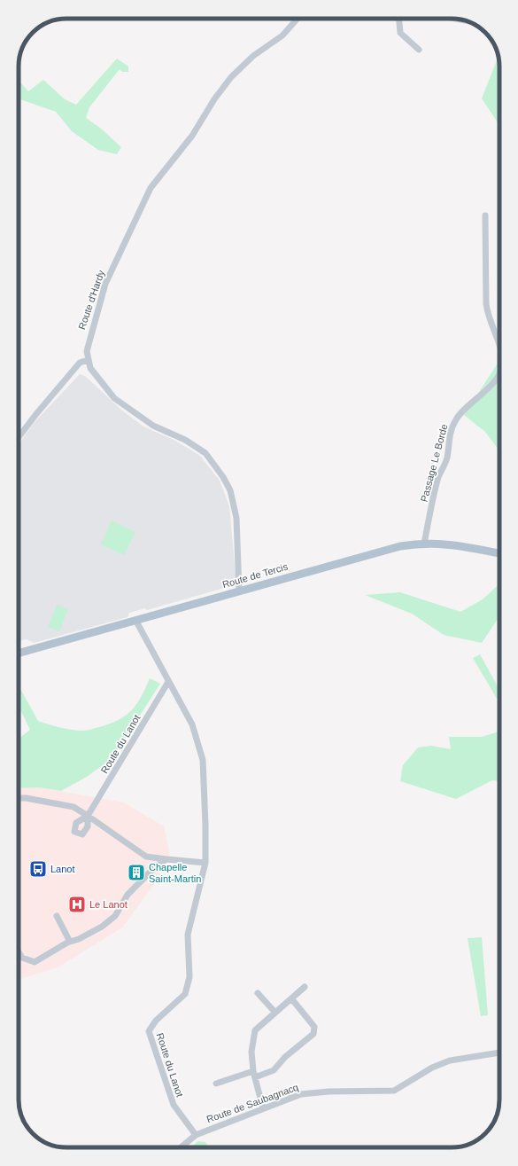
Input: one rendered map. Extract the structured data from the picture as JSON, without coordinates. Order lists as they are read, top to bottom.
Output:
{
  "streets": {
    "main road": ["Route de Tercis"],
    "street": [
      "Route d'Hardy",
      "Passage Le Borde",
      "Route du Lanot",
      "Route de Saubagnacq"
    ]
  },
  "crossings": [
    ["Route d'Hardy", "Route de Tercis"],
    ["Passage Le Borde", "Route de Tercis"],
    ["Route de Tercis", "Route du Lanot"],
    ["Route du Lanot", "Route de Saubagnacq"]
  ],
  "places": {
    "bus stop": ["Lanot"],
    "building": ["Chapelle Saint-Martin"],
    "hospital": ["Le Lanot"]
  }
}
